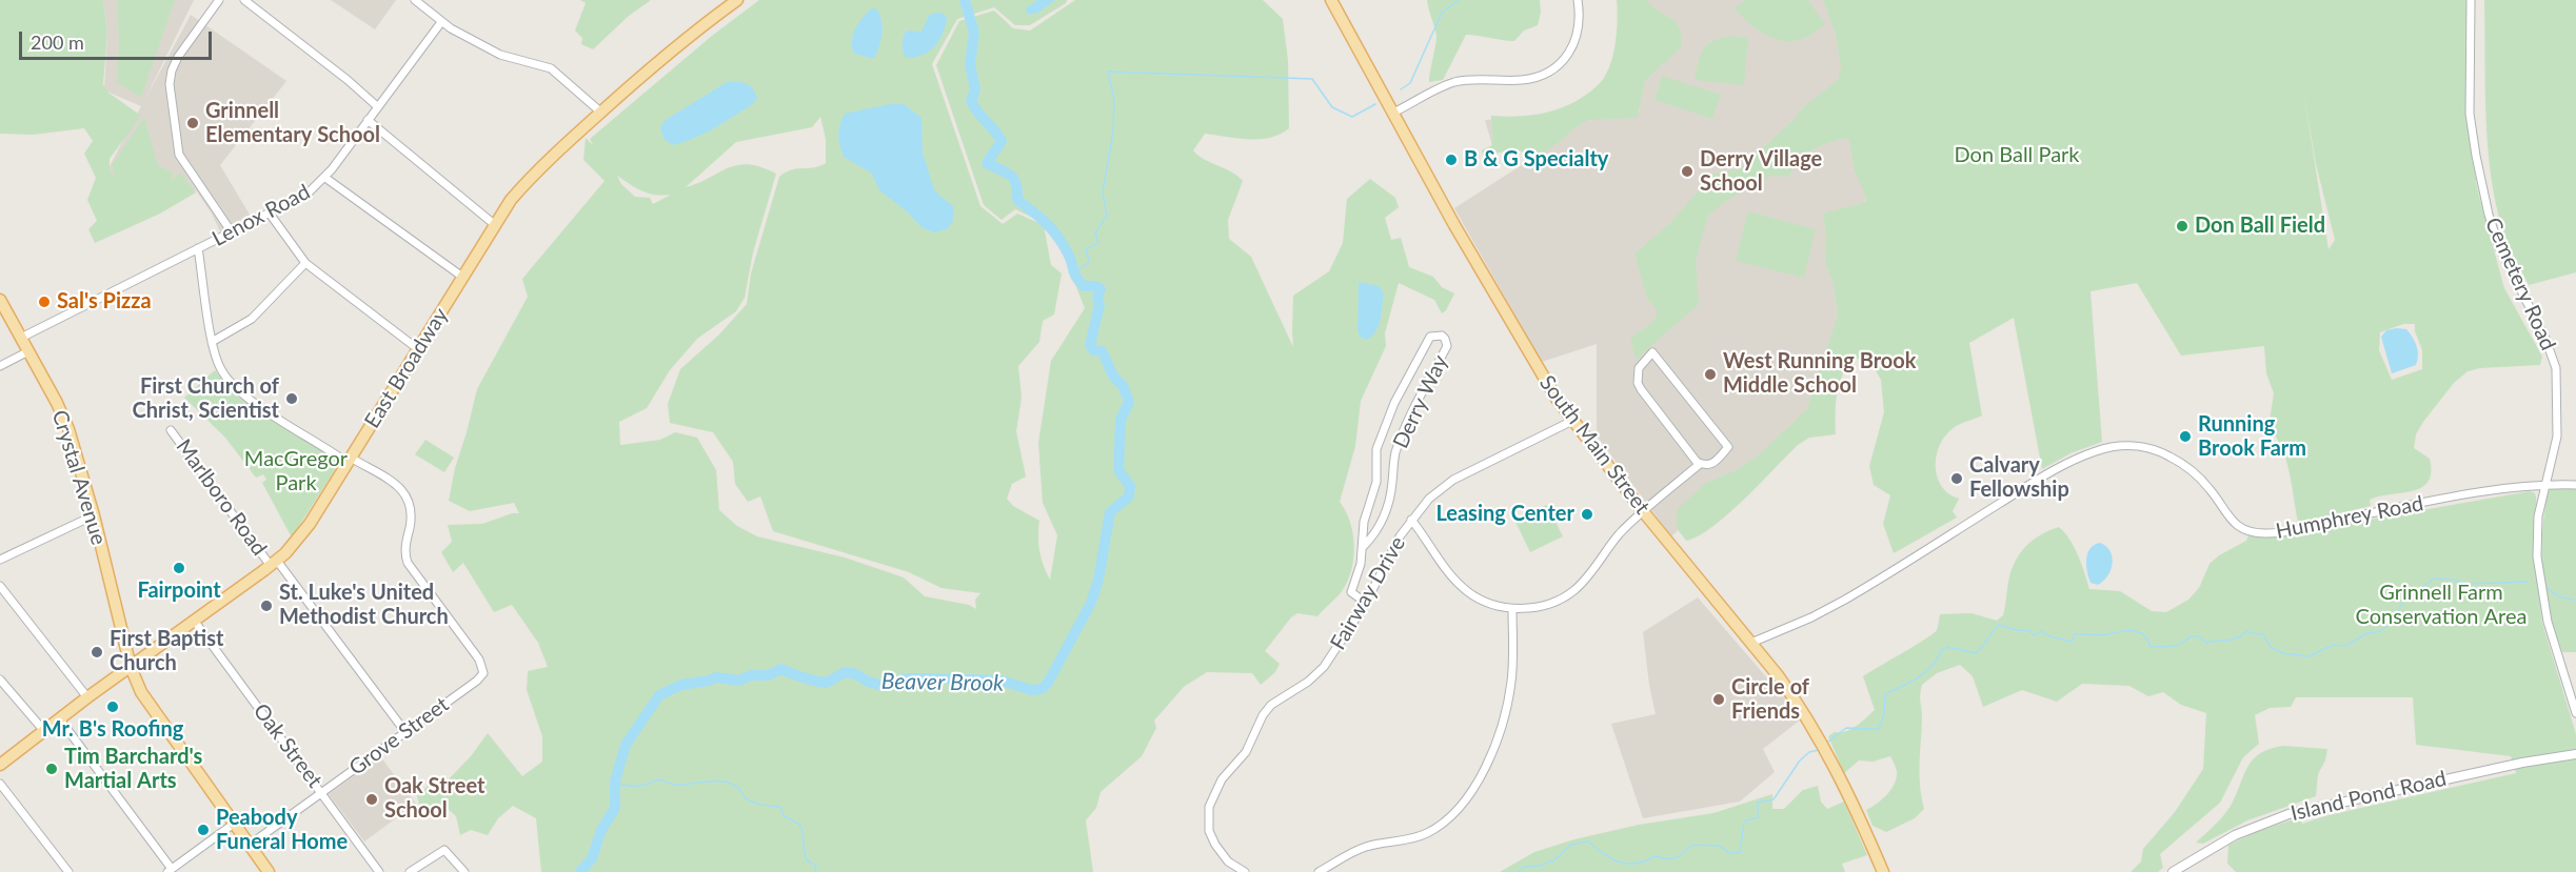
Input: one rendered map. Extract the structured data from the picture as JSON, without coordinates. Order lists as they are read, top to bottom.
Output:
{
  "streets": {
    "main road": ["East Broadway", "South Main Street", "Crystal Avenue"],
    "street": [
      "Lenox Road",
      "Cemetery Road",
      "Derry Way",
      "Marlboro Road",
      "Humphrey Road",
      "Fairway Drive",
      "Grove Street",
      "Oak Street",
      "Island Pond Road"
    ]
  },
  "crossings": [
    ["Lenox Road", "Crystal Avenue"],
    ["Cemetery Road", "Humphrey Road"],
    ["East Broadway", "Crystal Avenue"],
    ["East Broadway", "Marlboro Road"],
    ["East Broadway", "Grove Street"],
    ["East Broadway", "Oak Street"],
    ["Derry Way", "Fairway Drive"],
    ["South Main Street", "Humphrey Road"],
    ["South Main Street", "Fairway Drive"],
    ["Crystal Avenue", "Grove Street"],
    ["Marlboro Road", "Grove Street"],
    ["Grove Street", "Oak Street"]
  ],
  "water": ["Beaver Brook"],
  "parks": ["Don Ball Park", "MacGregor Park", "Grinnell Farm Conservation Area"],
  "places": [
    "Grinnell Elementary School",
    "B & G Specialty",
    "Derry Village School",
    "Don Ball Field",
    "Sal's Pizza",
    "West Running Brook Middle School",
    "First Church of Christ, Scientist",
    "Running Brook Farm",
    "Calvary Fellowship",
    "Leasing Center",
    "Fairpoint",
    "St. Luke's United Methodist Church",
    "First Baptist Church",
    "Circle of Friends",
    "Mr. B's Roofing",
    "Tim Barchard's Martial Arts",
    "Oak Street School",
    "Peabody Funeral Home"
  ],
  "scale_bar": "200 m"
}
